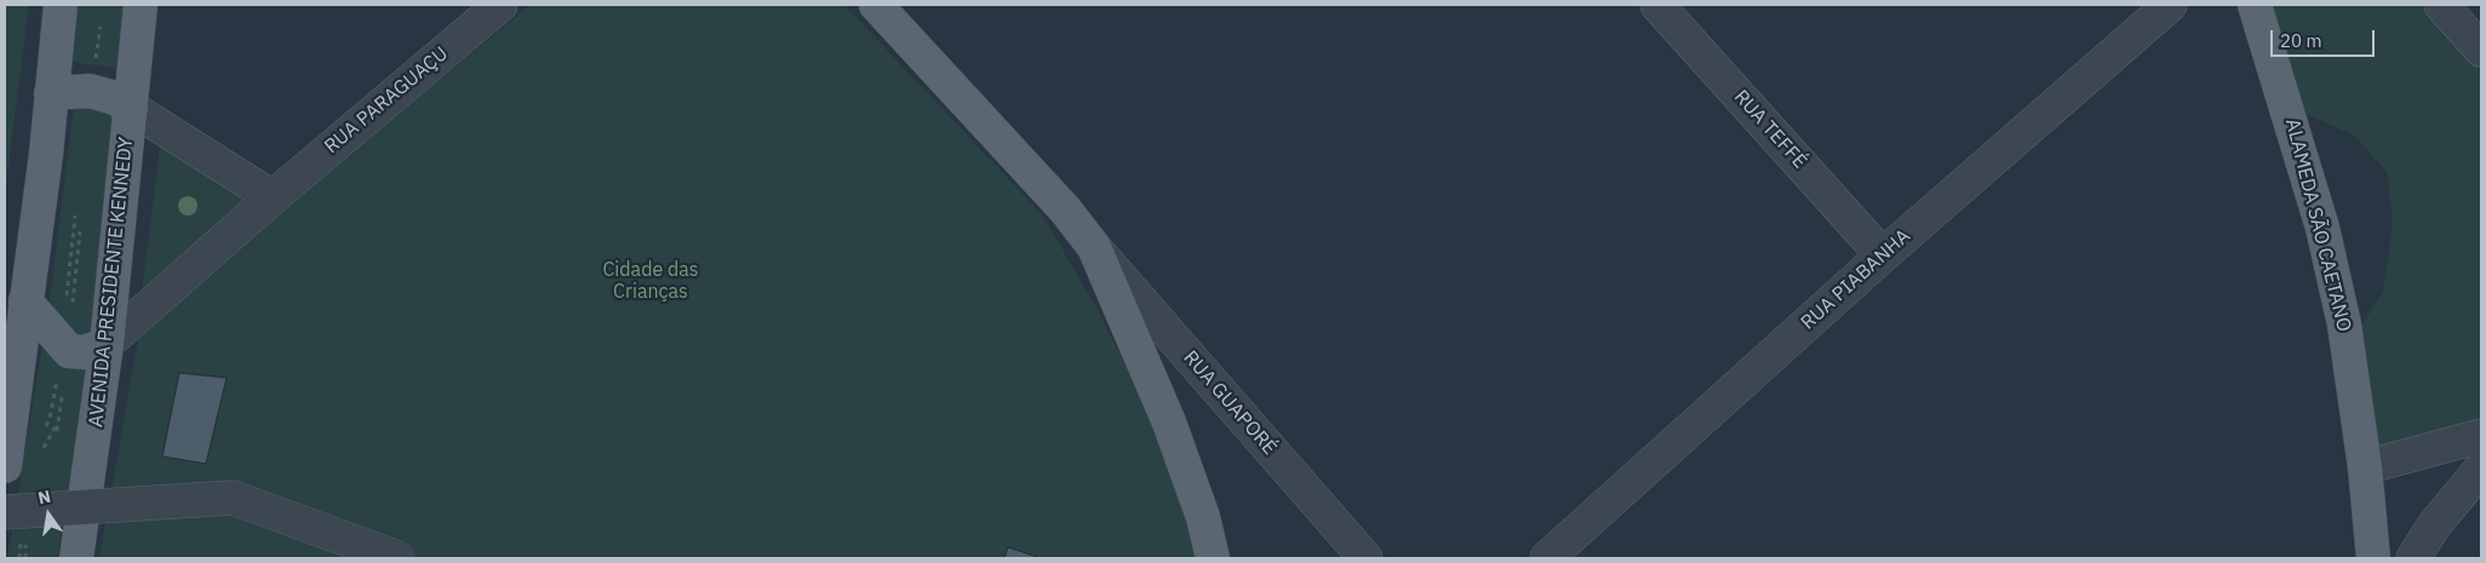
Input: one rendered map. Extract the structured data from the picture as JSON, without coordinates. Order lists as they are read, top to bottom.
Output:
{
  "streets": {
    "main road": ["ALAMEDA SÃO CAETANO", "AVENIDA PRESIDENTE KENNEDY"],
    "street": [
      "RUA PARAGUAÇU",
      "RUA TEFFÉ",
      "RUA PIABANHA",
      "RUA GUAPORÉ"
    ]
  },
  "crossings": [
    ["RUA PARAGUAÇU", "AVENIDA PRESIDENTE KENNEDY"],
    ["RUA TEFFÉ", "RUA PIABANHA"]
  ],
  "parks": ["Cidade das Crianças"],
  "scale_bar": "20 m",
  "north": "top"
}
